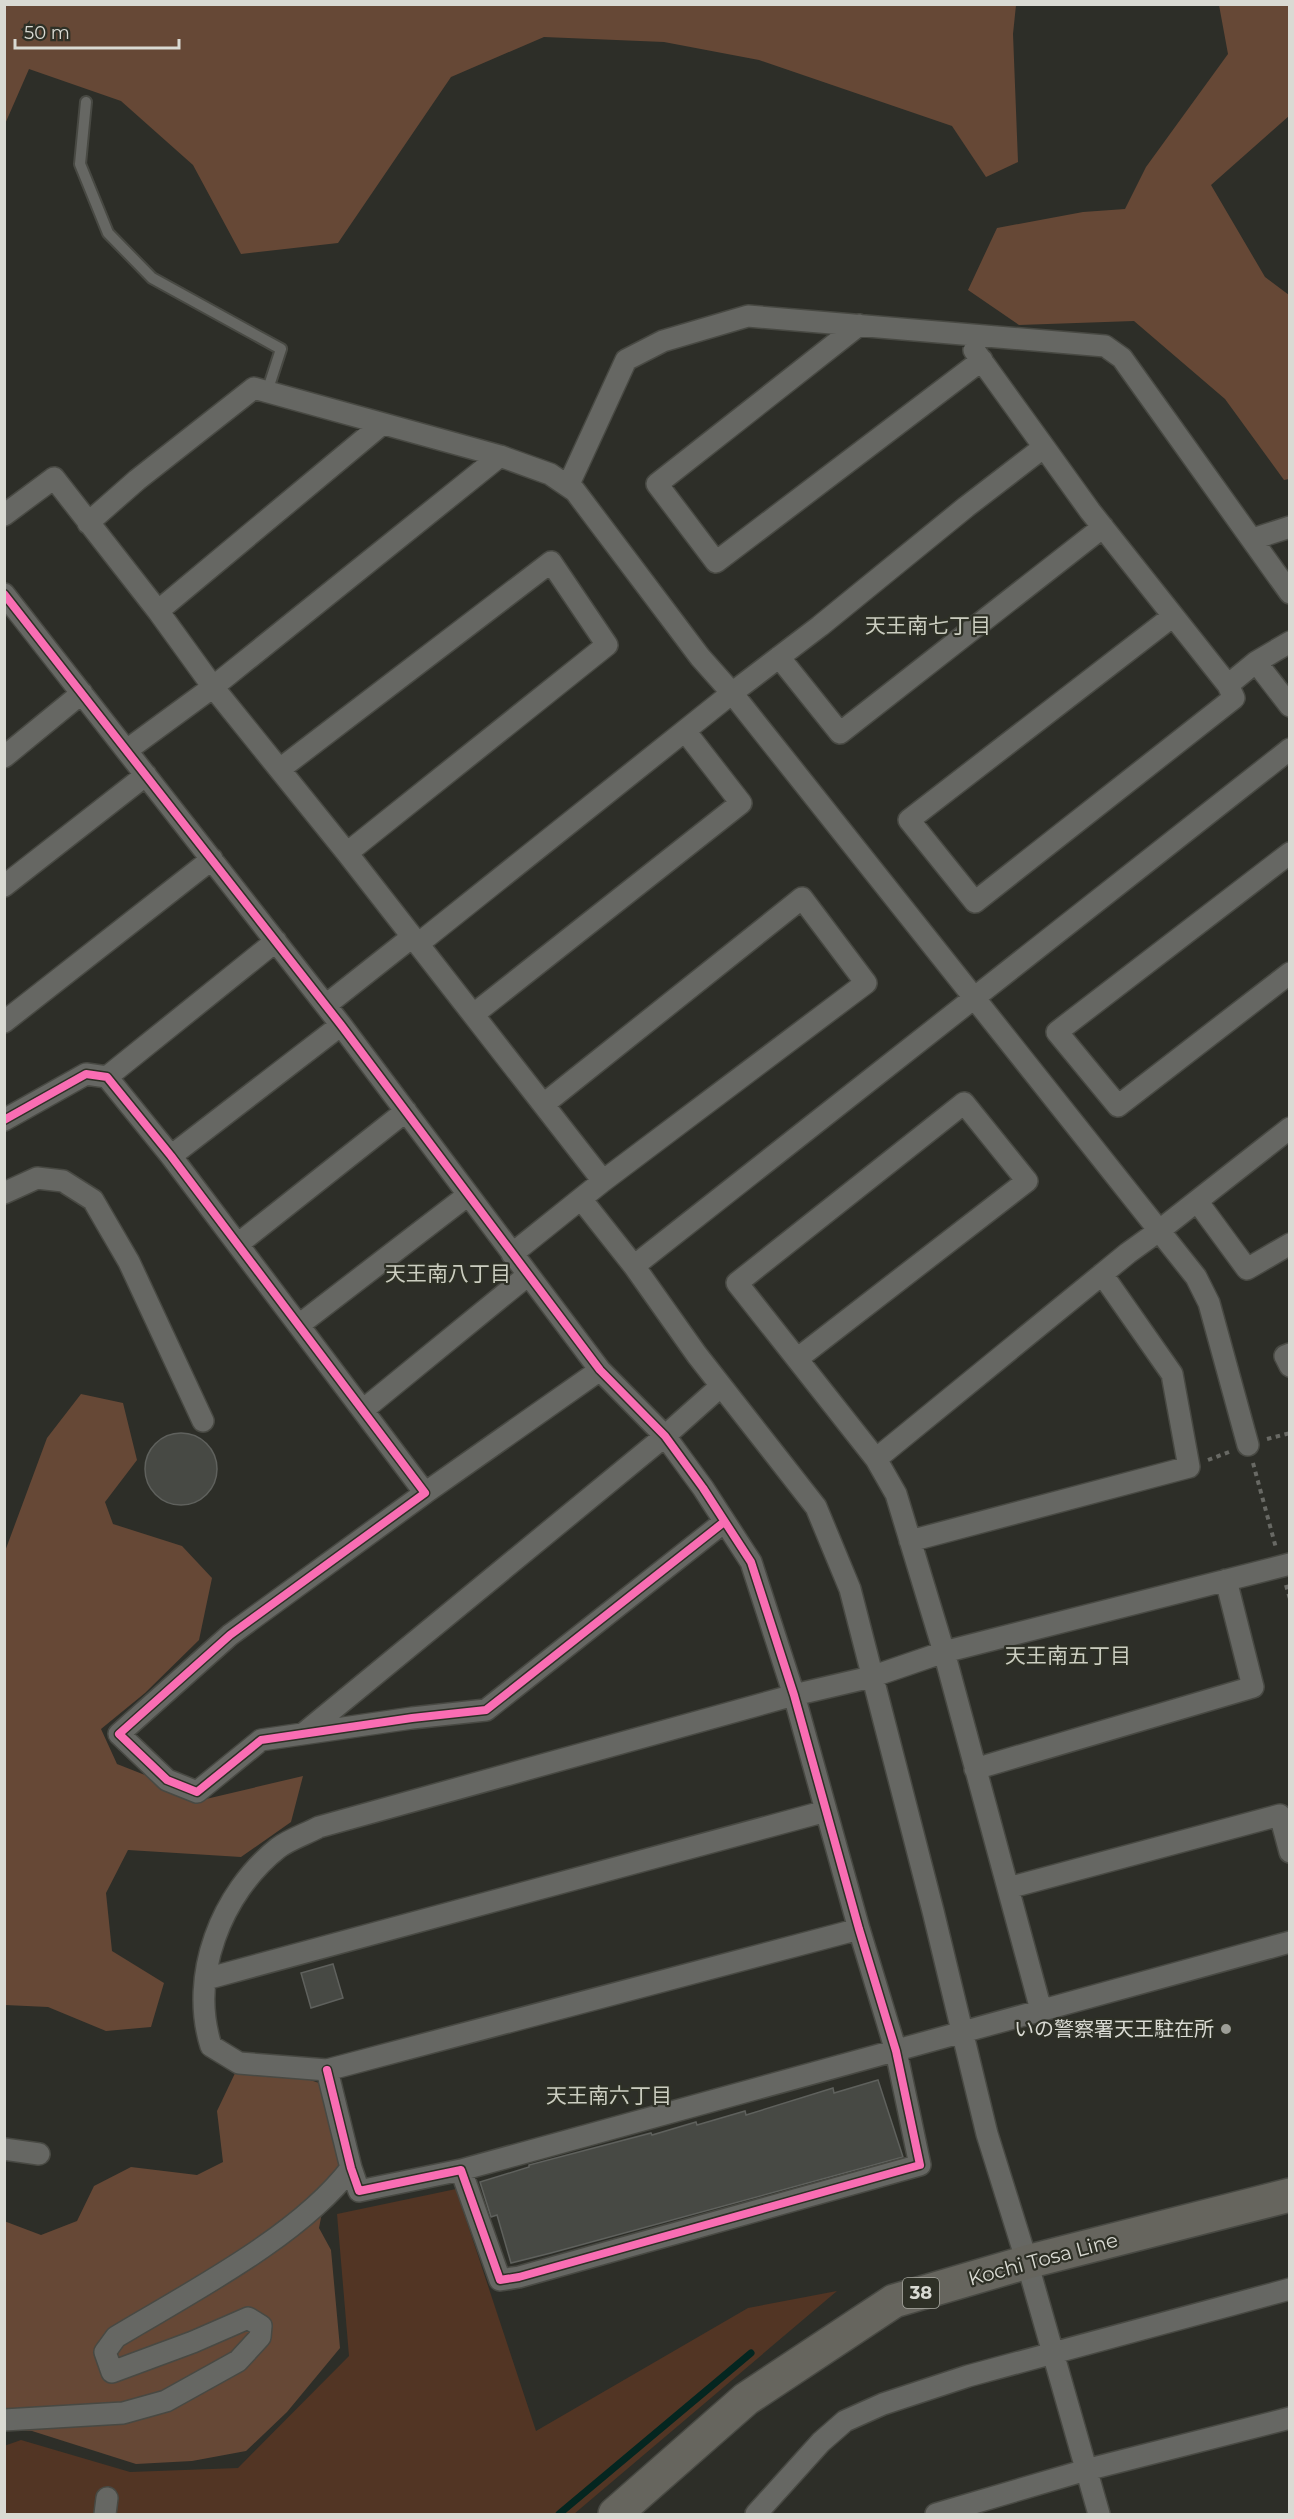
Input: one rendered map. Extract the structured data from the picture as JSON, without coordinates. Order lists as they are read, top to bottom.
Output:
{
  "streets": {
    "main road": ["Kochi Tosa Line", "38"]
  },
  "districts": [
    "天王南七丁目",
    "天王南八丁目",
    "天王南五丁目",
    "天王南六丁目"
  ],
  "places": ["いの警察署天王駐在所"],
  "scale_bar": "50 m"
}
